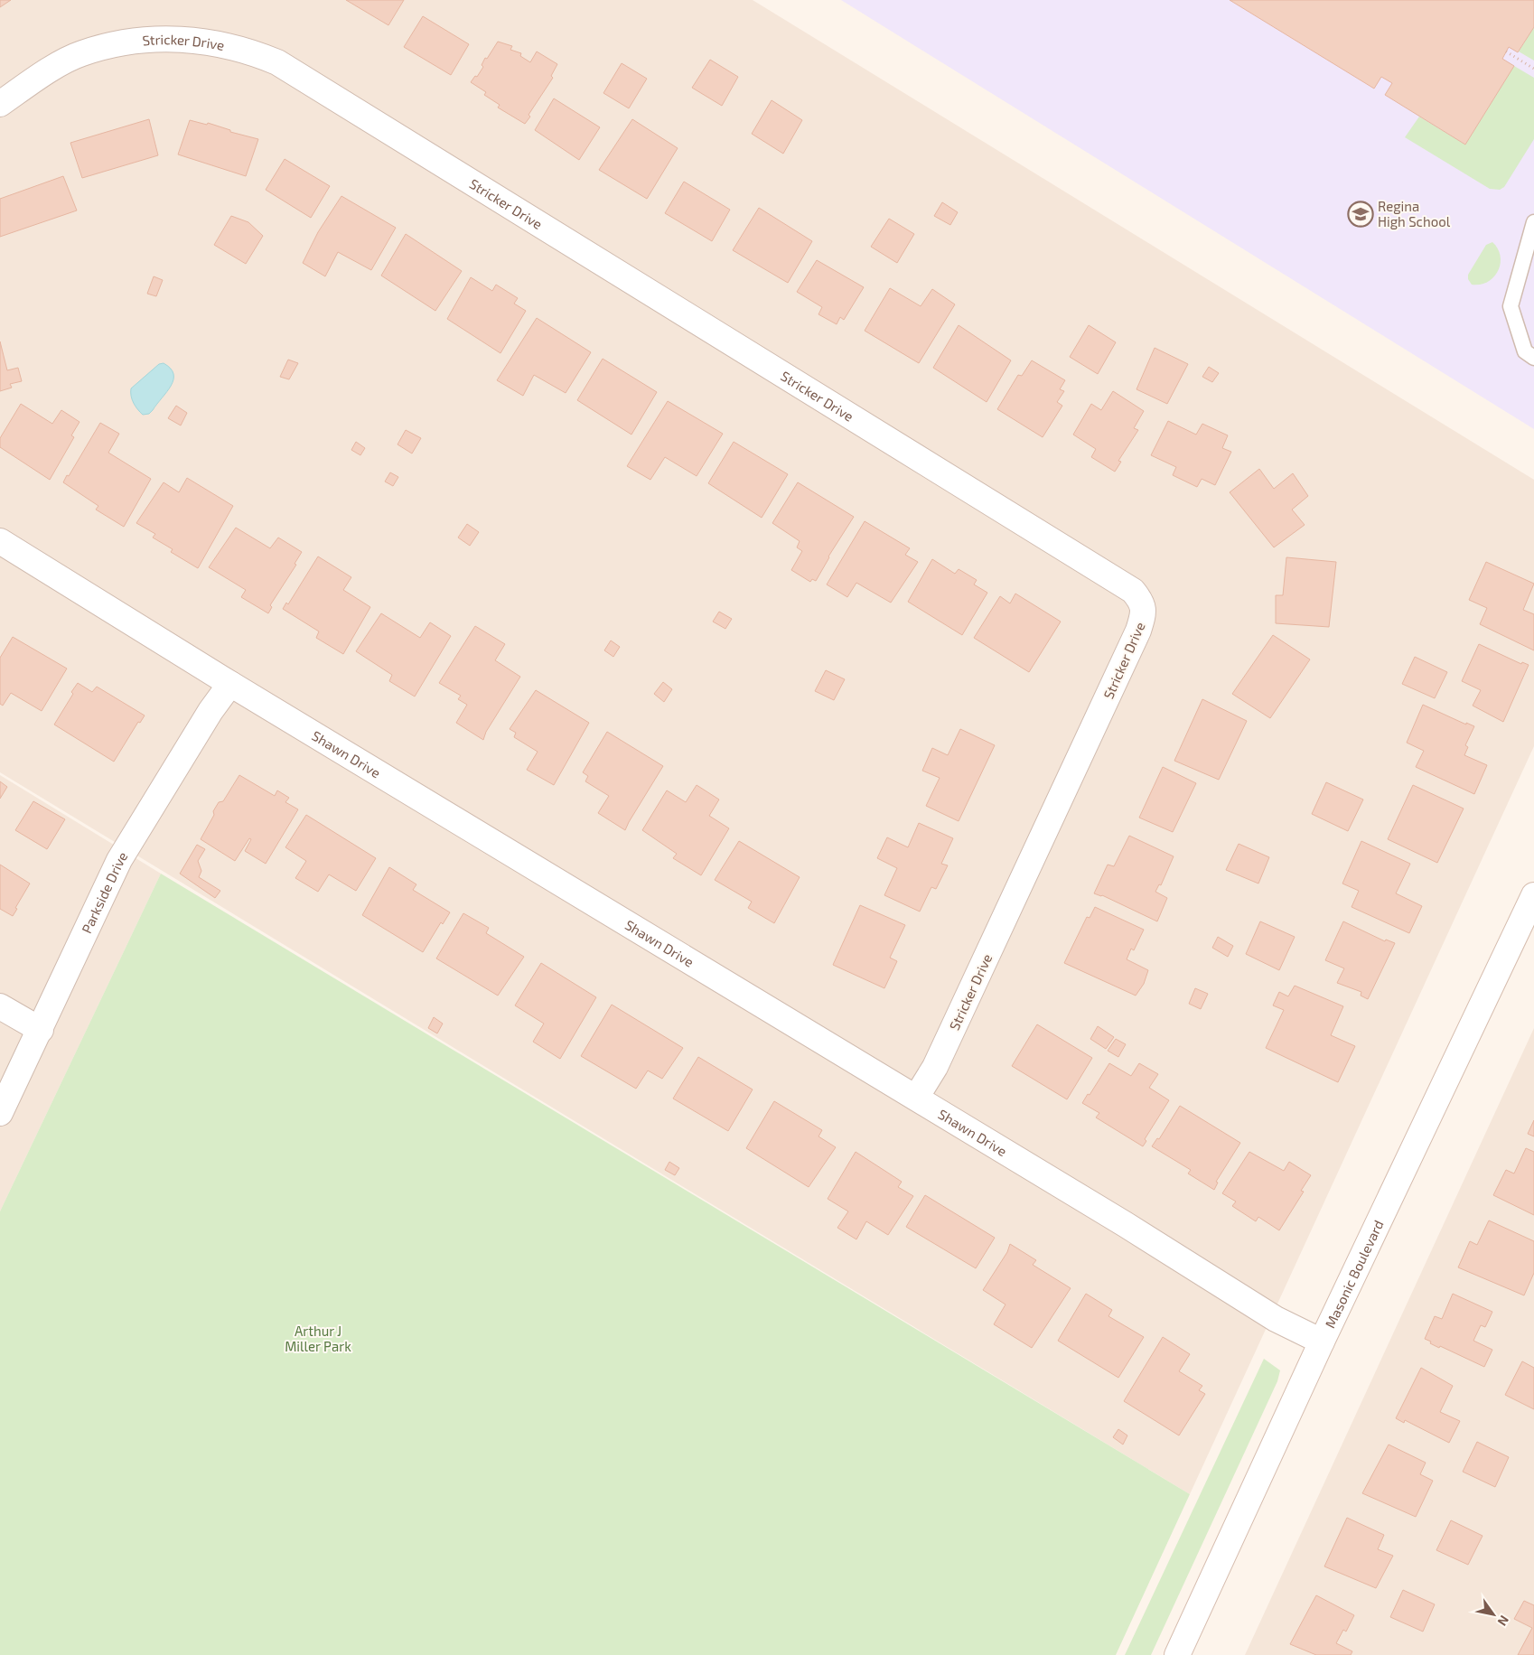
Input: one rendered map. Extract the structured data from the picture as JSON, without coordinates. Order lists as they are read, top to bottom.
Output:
{
  "streets": {
    "street": [
      "Stricker Drive",
      "Shawn Drive",
      "Parkside Drive",
      "Masonic Boulevard"
    ]
  },
  "crossings": [
    ["Stricker Drive", "Shawn Drive"],
    ["Shawn Drive", "Parkside Drive"],
    ["Shawn Drive", "Masonic Boulevard"]
  ],
  "parks": ["Arthur J Miller Park"],
  "places": {
    "school or university": ["Regina High School"]
  },
  "north": "bottom right"
}
